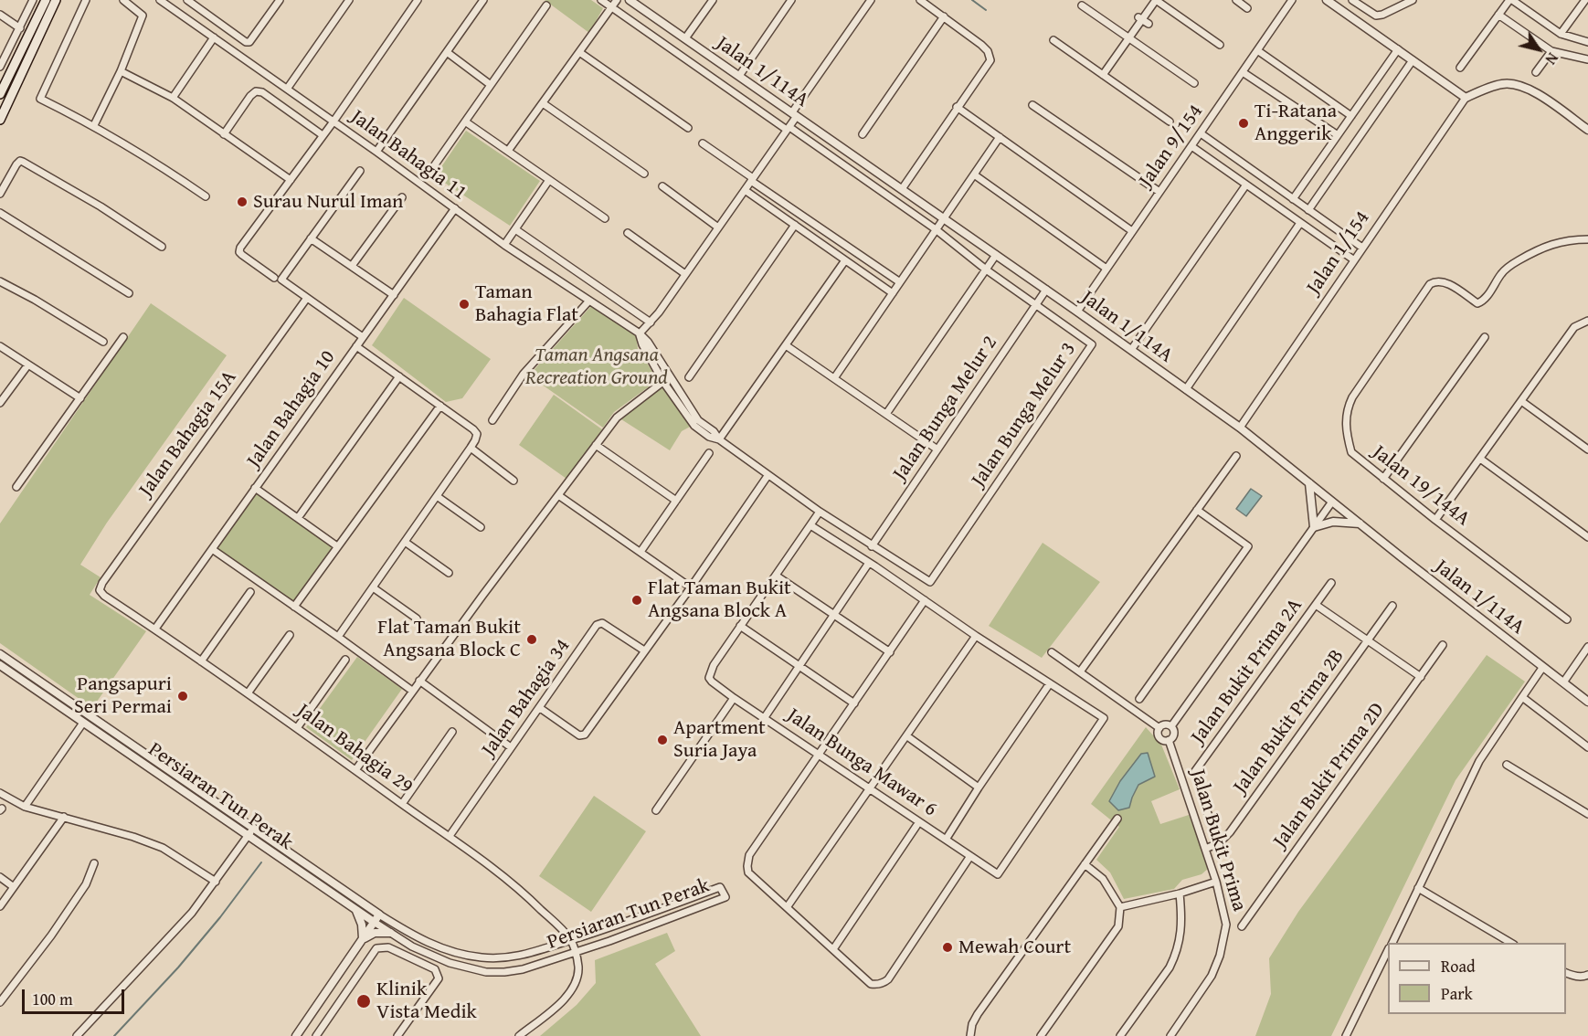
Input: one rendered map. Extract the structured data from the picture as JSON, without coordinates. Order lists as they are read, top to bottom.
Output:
{
  "streets": {
    "street": [
      "Jalan 1/114A",
      "Jalan 9/154",
      "Jalan Bahagia 11",
      "Jalan 1/154",
      "Jalan Bunga Melur 2",
      "Jalan Bahagia 10",
      "Jalan Bunga Melur 3",
      "Jalan Bahagia 15A",
      "Jalan 19/144A",
      "Jalan Bukit Prima 2A",
      "Jalan Bahagia 34",
      "Jalan Bukit Prima 2B",
      "Jalan Bahagia 29",
      "Jalan Bunga Mawar 6",
      "Jalan Bukit Prima 2D",
      "Persiaran Tun Perak",
      "Jalan Bukit Prima"
    ]
  },
  "crossings": [
    ["Jalan 1/114A", "Jalan 9/154"],
    ["Jalan 1/114A", "Jalan 1/154"],
    ["Jalan 1/114A", "Jalan Bunga Melur 2"],
    ["Jalan Bahagia 11", "Jalan Bahagia 10"],
    ["Jalan Bunga Melur 2", "Jalan Bunga Melur 3"],
    ["Jalan Bahagia 10", "Jalan Bahagia 29"],
    ["Jalan Bahagia 15A", "Jalan Bahagia 29"],
    ["Jalan Bukit Prima 2A", "Jalan Bukit Prima 2B"],
    ["Jalan Bahagia 34", "Jalan Bahagia 29"],
    ["Jalan Bukit Prima 2B", "Jalan Bukit Prima"],
    ["Jalan Bahagia 29", "Persiaran Tun Perak"]
  ],
  "parks": ["Taman Angsana Recreation Ground"],
  "places": [
    "Ti-Ratana Anggerik",
    "Surau Nurul Iman",
    "Taman Bahagia Flat",
    "Flat Taman Bukit Angsana Block A",
    "Flat Taman Bukit Angsana Block C",
    "Pangsapuri Seri Permai",
    "Apartment Suria Jaya",
    "Mewah Court",
    "Klinik Vista Medik"
  ],
  "legend": ["Road", "Park"],
  "scale_bar": "100 m",
  "north": "bottom right"
}
